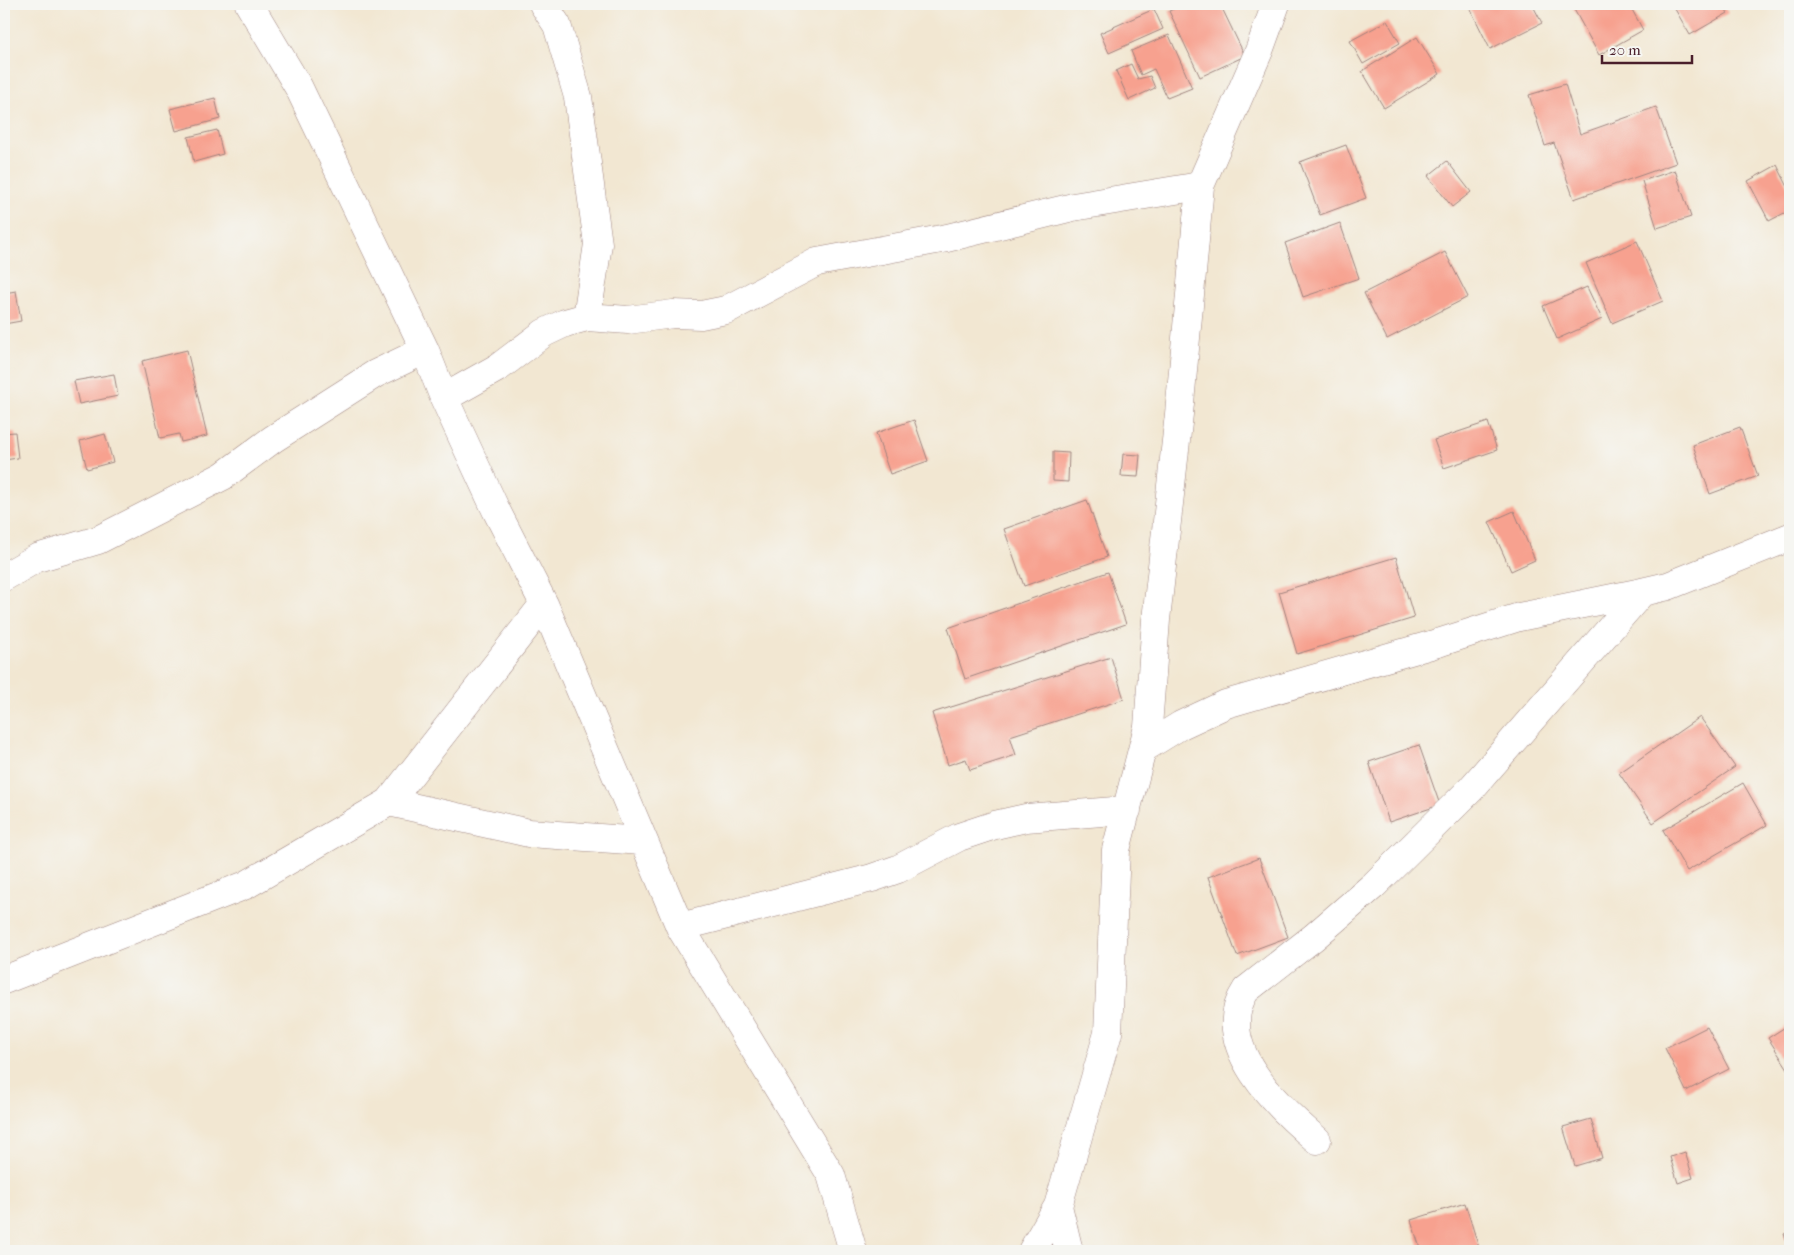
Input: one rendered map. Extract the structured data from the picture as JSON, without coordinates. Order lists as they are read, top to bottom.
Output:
{
  "scale_bar": "20 m"
}
